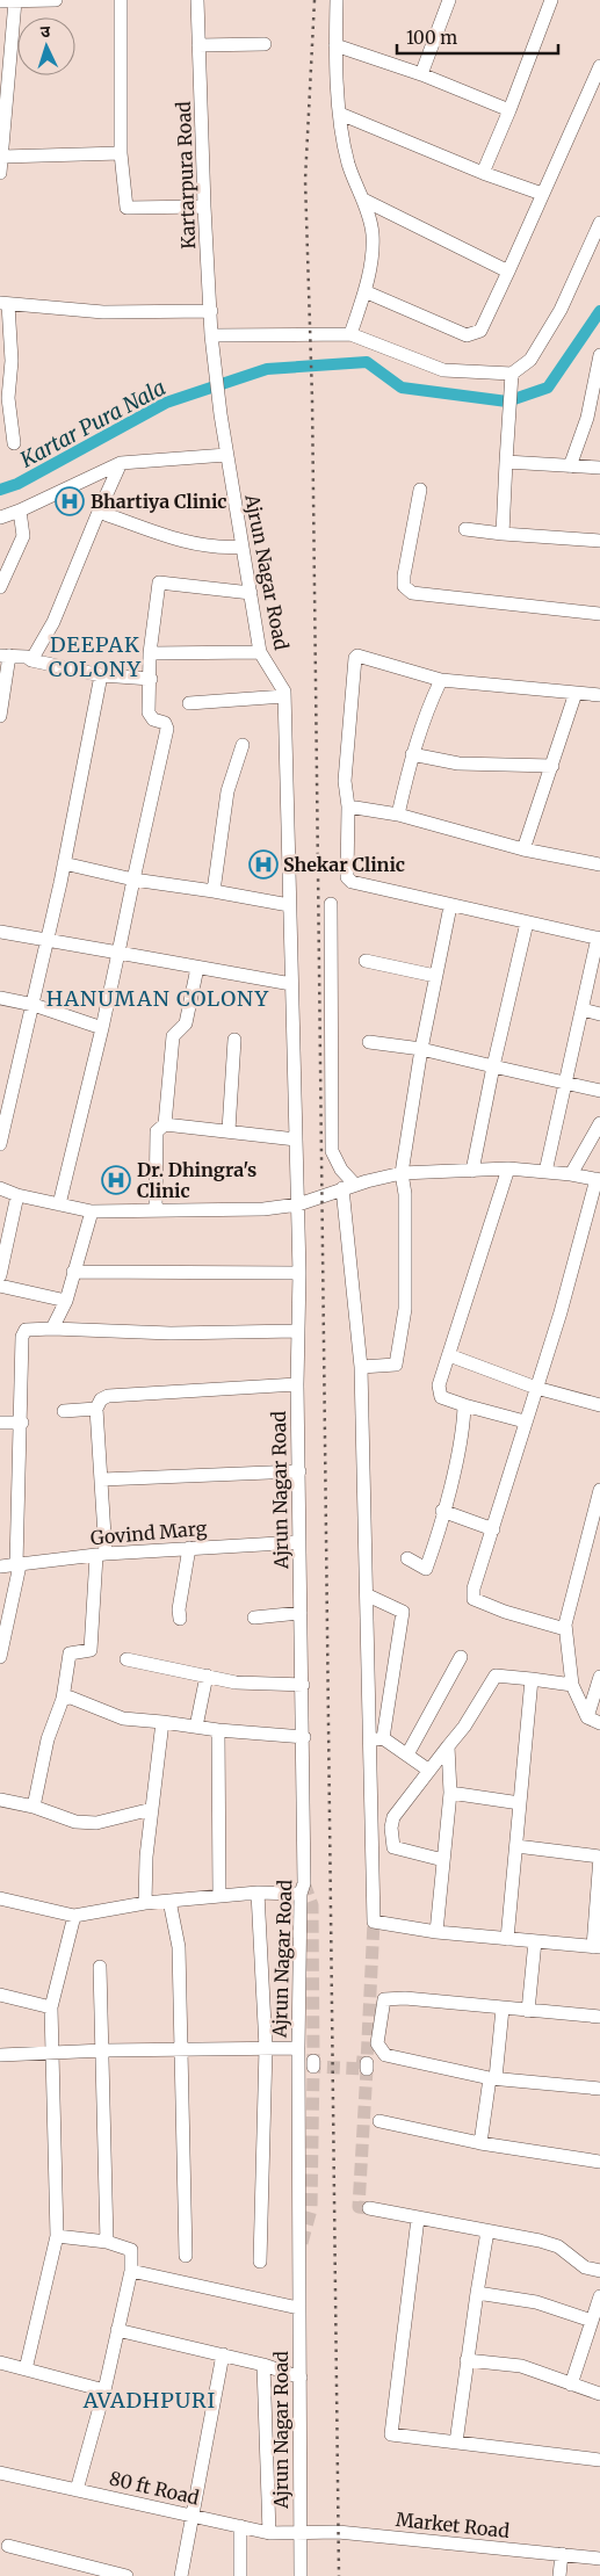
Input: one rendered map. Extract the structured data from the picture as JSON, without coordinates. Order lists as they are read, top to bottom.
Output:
{
  "streets": {
    "street": [
      "Kartarpura Road",
      "Ajrun Nagar Road",
      "Govind Marg",
      "80 ft Road",
      "Market Road"
    ]
  },
  "crossings": [
    ["Kartarpura Road", "Ajrun Nagar Road"],
    ["Ajrun Nagar Road", "Govind Marg"],
    ["Ajrun Nagar Road", "80 ft Road"],
    ["Ajrun Nagar Road", "Market Road"],
    ["80 ft Road", "Market Road"]
  ],
  "districts": ["DEEPAK COLONY", "HANUMAN COLONY", "AVADHPURI"],
  "water": ["Kartar Pura Nala"],
  "places": {
    "hospital": ["Bhartiya Clinic", "Shekar Clinic", "Dr. Dhingra's Clinic"]
  },
  "scale_bar": "100 m",
  "north": "top"
}
